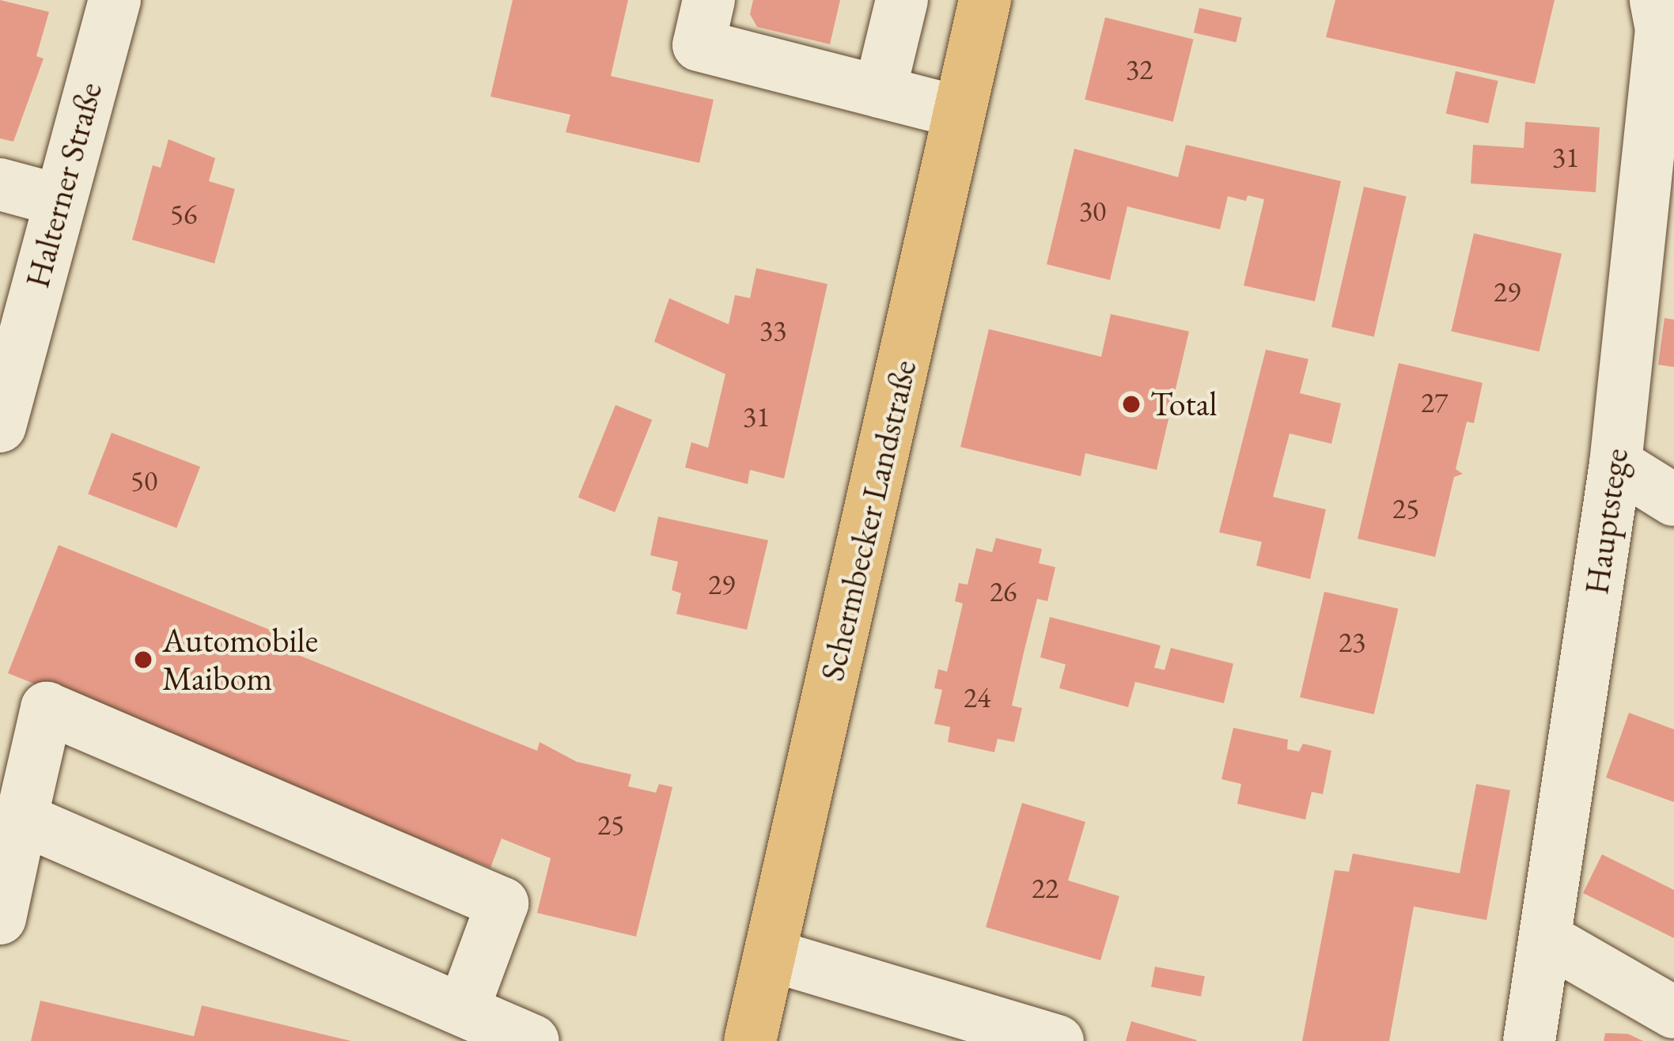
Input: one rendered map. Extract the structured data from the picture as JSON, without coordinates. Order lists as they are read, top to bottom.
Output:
{
  "streets": {
    "main road": ["Schermbecker Landstraße"],
    "street": ["Halterner Straße", "Hauptstege"]
  },
  "places": ["Total", "Automobile Maibom"],
  "house_numbers": [
    "32",
    "31",
    "30",
    "56",
    "29",
    "33",
    "27",
    "31",
    "50",
    "25",
    "29",
    "26",
    "23",
    "24",
    "25",
    "22"
  ]
}
